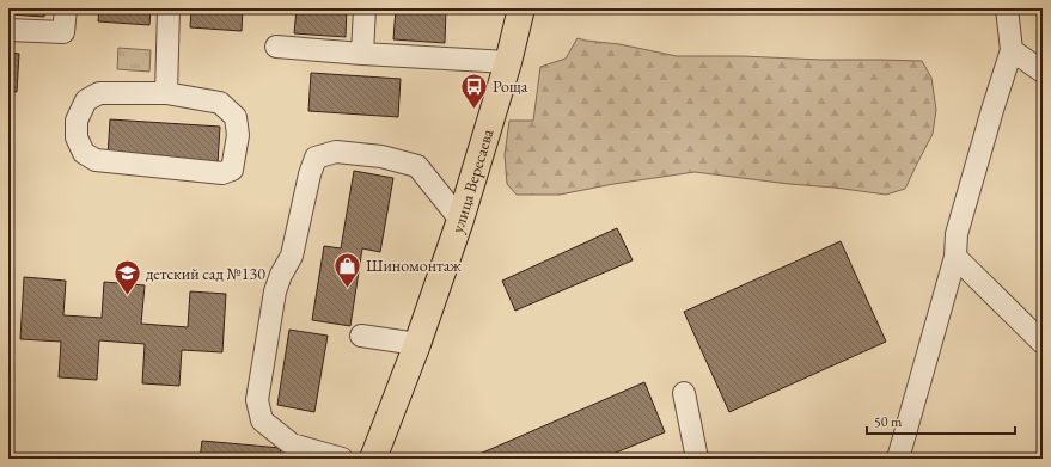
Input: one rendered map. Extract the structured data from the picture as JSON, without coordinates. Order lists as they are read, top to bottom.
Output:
{
  "streets": {
    "main road": ["улица Вересаева"]
  },
  "places": {
    "bus stop": ["Роща"],
    "shop": ["Шиномонтаж"],
    "school or university": ["детский сад №130"]
  },
  "scale_bar": "50 m"
}
